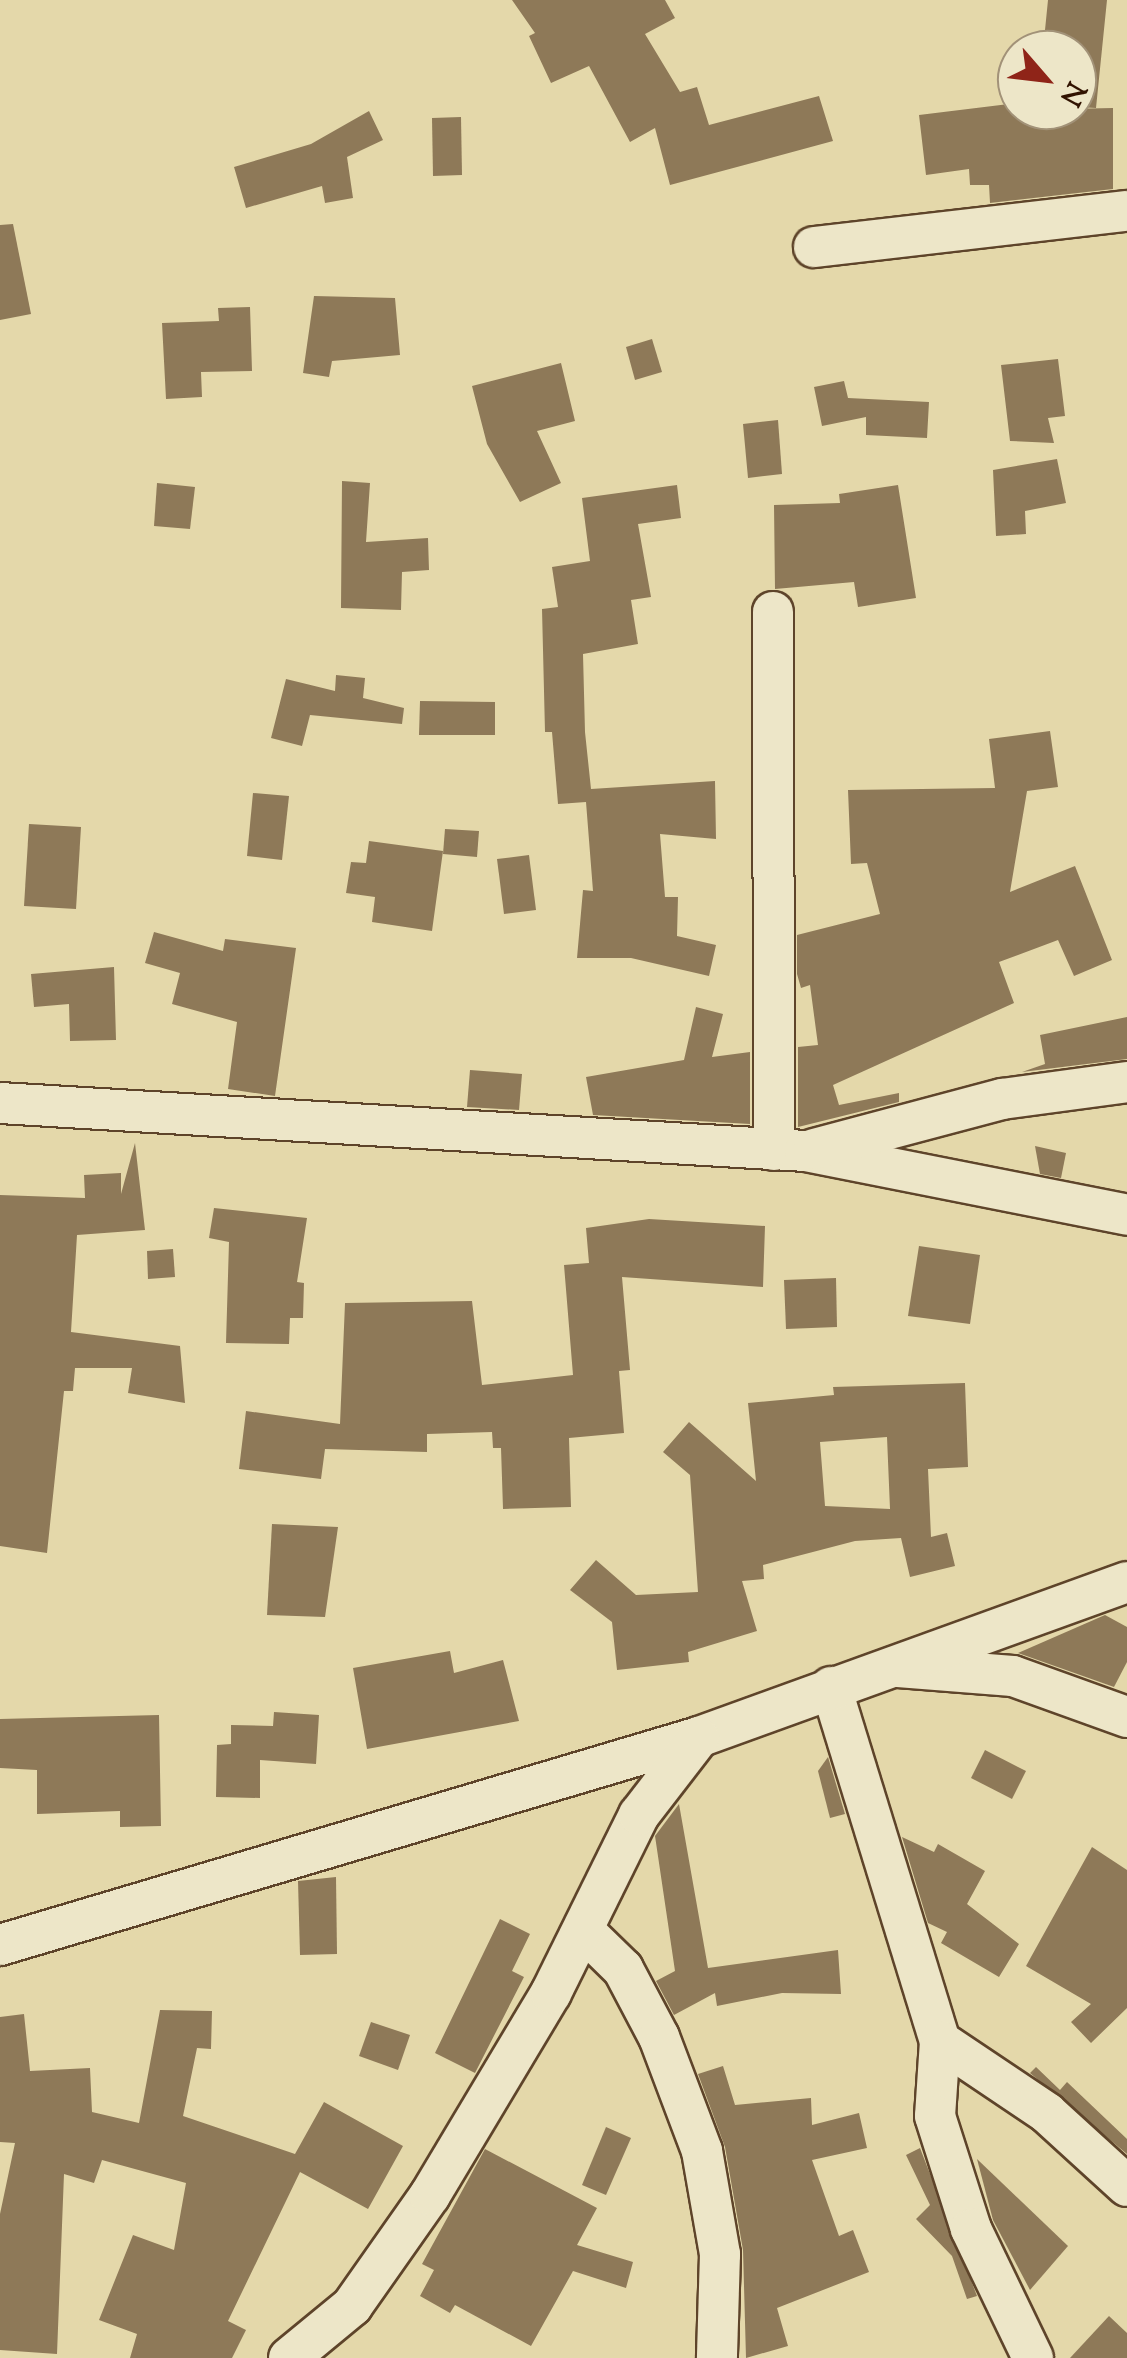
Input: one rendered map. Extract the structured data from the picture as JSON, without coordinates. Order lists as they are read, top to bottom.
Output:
{
  "north": "bottom right"
}
